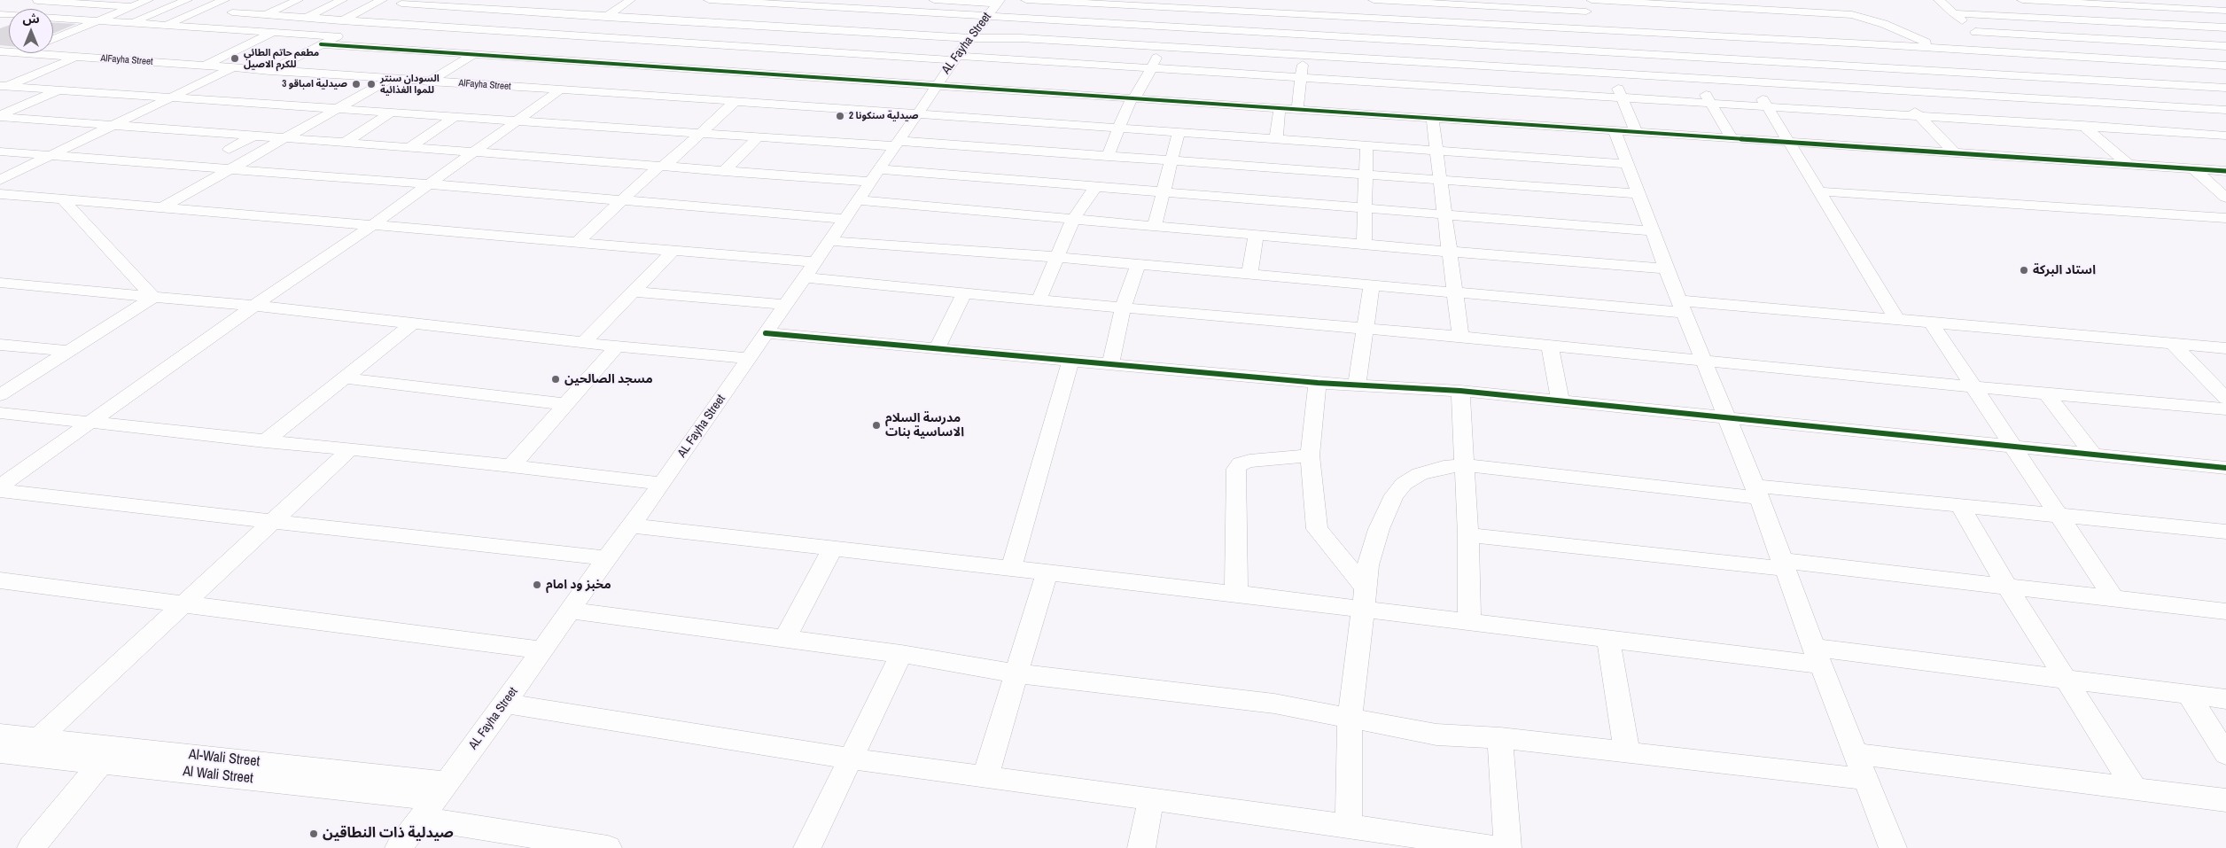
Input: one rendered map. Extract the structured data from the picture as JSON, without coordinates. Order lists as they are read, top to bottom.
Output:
{
  "streets": {
    "street": [
      "AL Fayha Street",
      "AlFayha Street",
      "Al-Wali Street",
      "Al Wali Street"
    ]
  },
  "crossings": [
    ["AL Fayha Street", "AlFayha Street"],
    ["AL Fayha Street", "Al-Wali Street"],
    ["AL Fayha Street", "Al Wali Street"],
    ["Al-Wali Street", "Al Wali Street"]
  ],
  "places": [
    "مطعم حاتم الطائي للكرم الاصيل",
    "صيدلية امباقو 3",
    "السودان سنتر للموا الغذائية",
    "صيدلية سنكونا 2",
    "استاد البركة",
    "مسجد الصالحين",
    "مدرسة السلام الاساسية بنات",
    "مخبز ود امام",
    "صيدلية ذات النطاقين"
  ],
  "north": "top"
}
